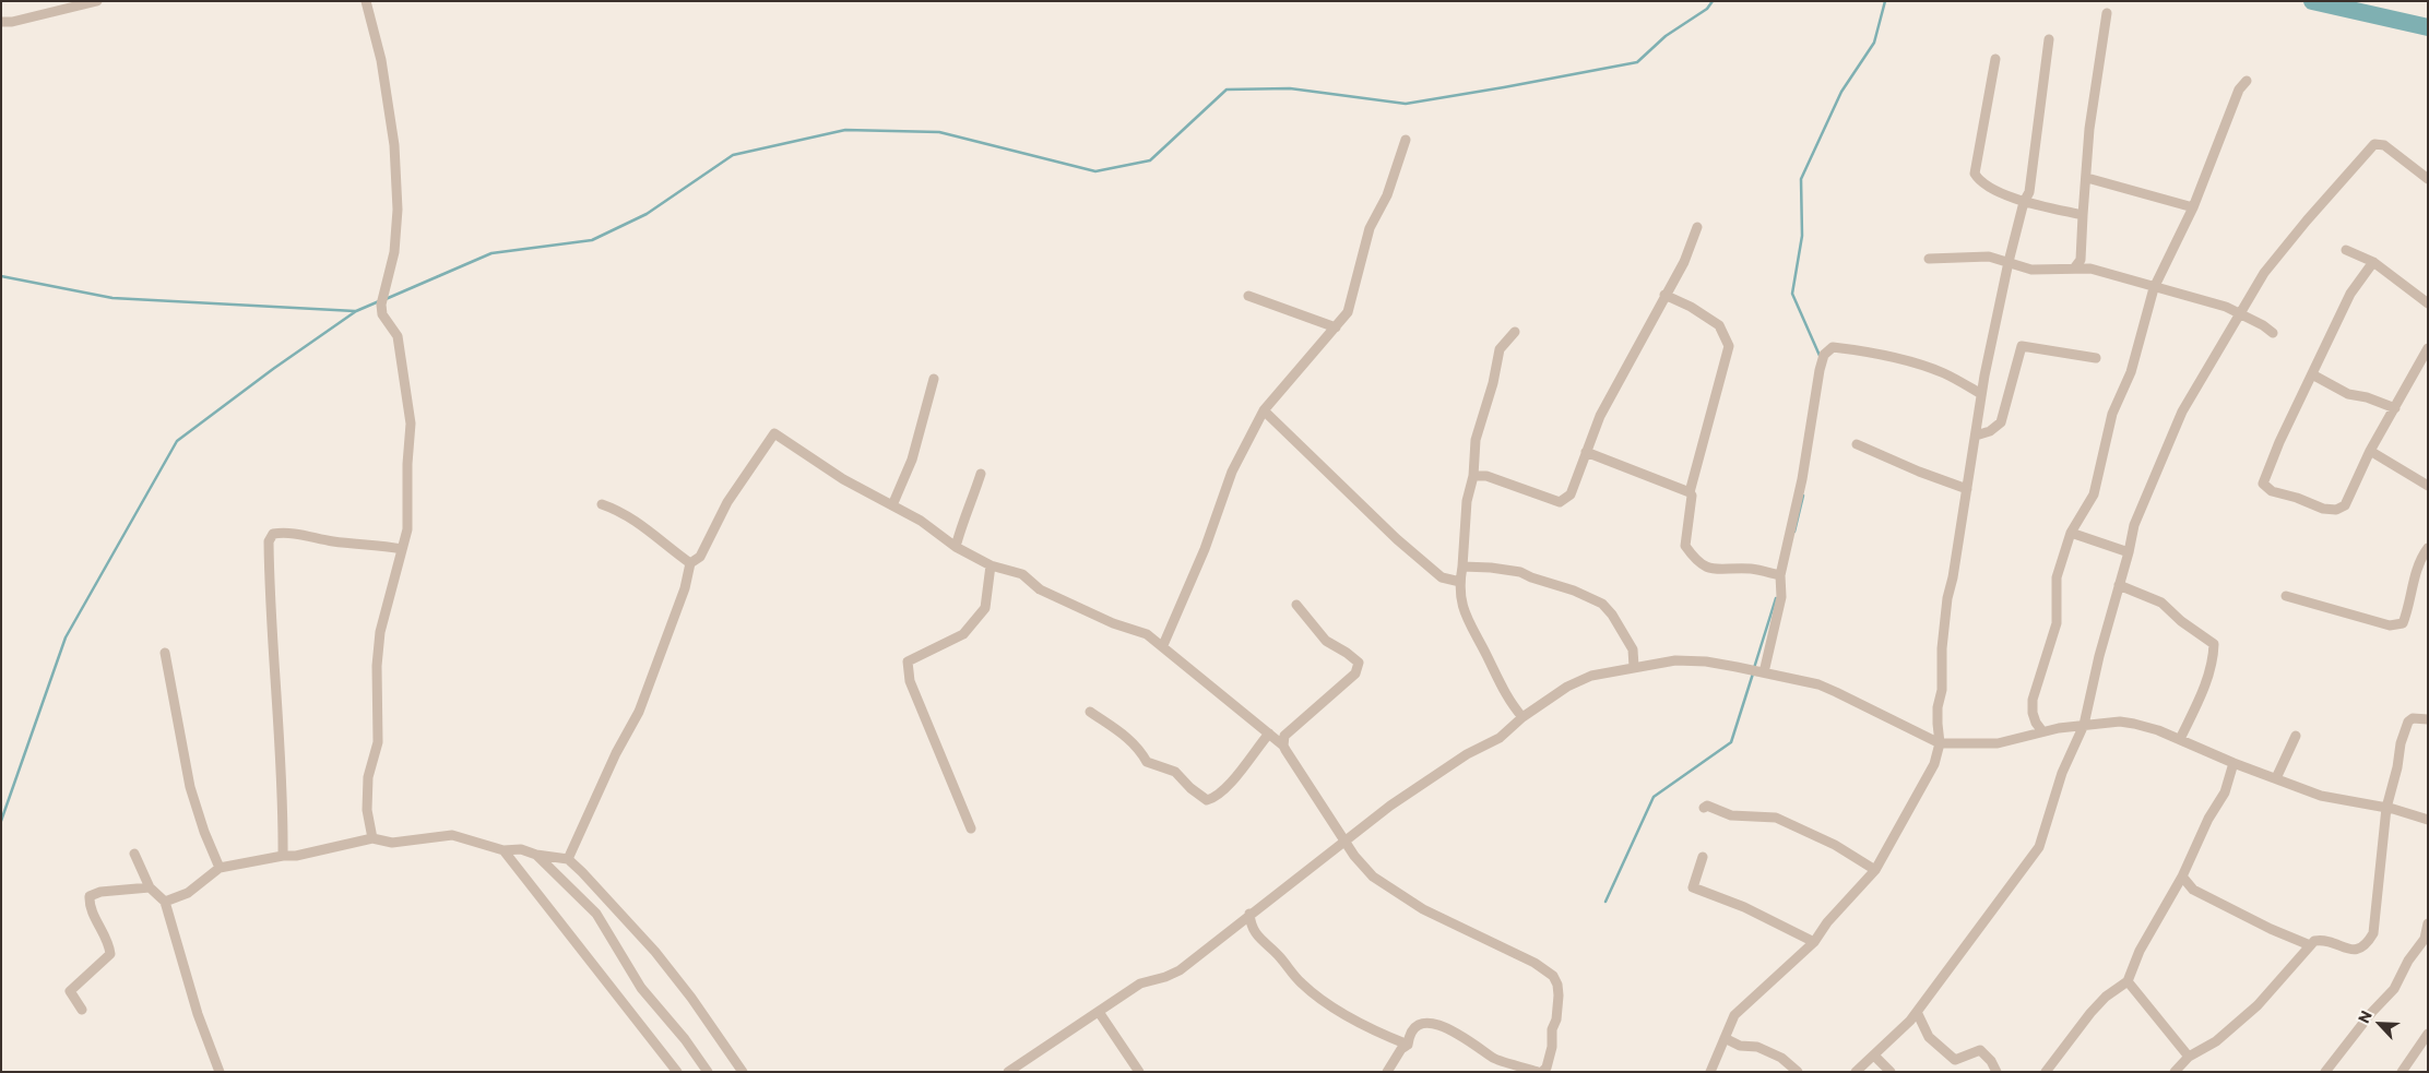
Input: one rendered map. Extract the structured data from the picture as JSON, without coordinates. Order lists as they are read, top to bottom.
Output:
{
  "north": "top left"
}
